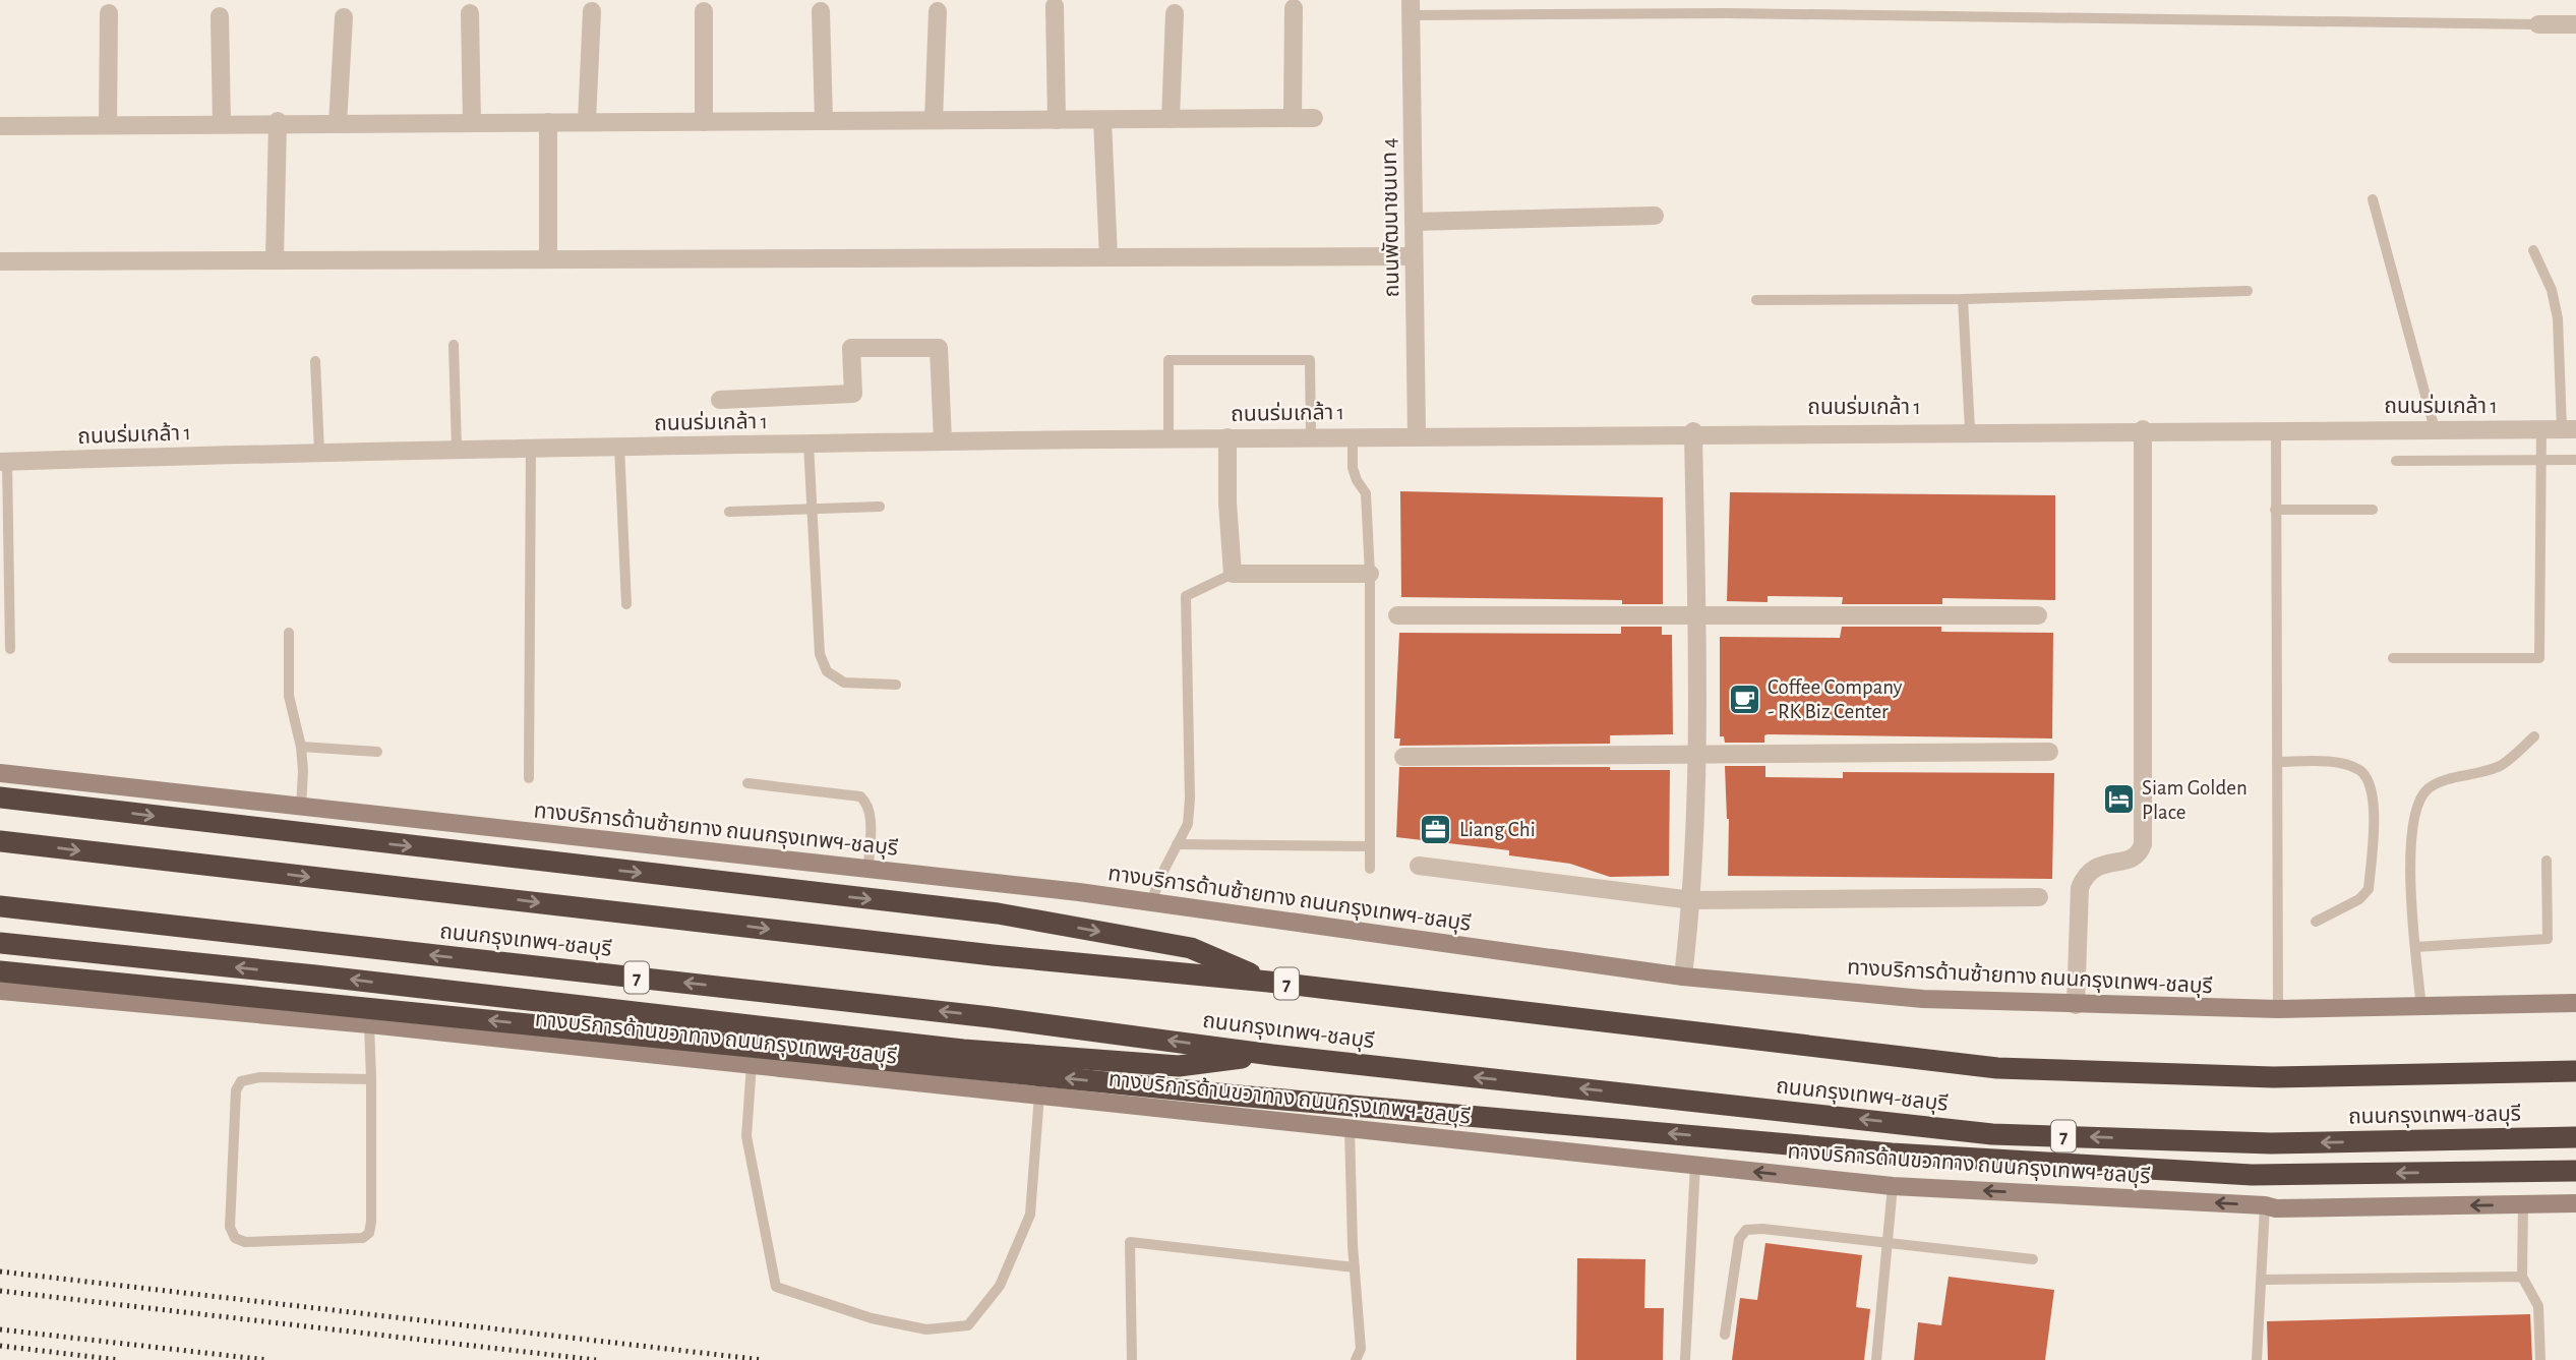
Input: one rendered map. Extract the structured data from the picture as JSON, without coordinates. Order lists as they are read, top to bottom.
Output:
{
  "streets": {
    "highway": ["ถนนกรุงเทพฯ-ชลบุรี", "7"],
    "main road": ["ทางบริการด้านซ้ายทาง ถนนกรุงเทพฯ-ชลบุรี", "ทางบริการด้านขวาทาง ถนนกรุงเทพฯ-ชลบุรี"],
    "street": ["ถนนพัฒนาชนบท 4", "ถนนร่มเกล้า 1"]
  },
  "crossings": [
    ["ถนนพัฒนาชนบท 4", "ถนนร่มเกล้า 1"]
  ],
  "places": {
    "cafe": ["Coffee Company - RK Biz Center"],
    "hotel": ["Siam Golden Place"],
    "office": ["Liang Chi"]
  }
}
